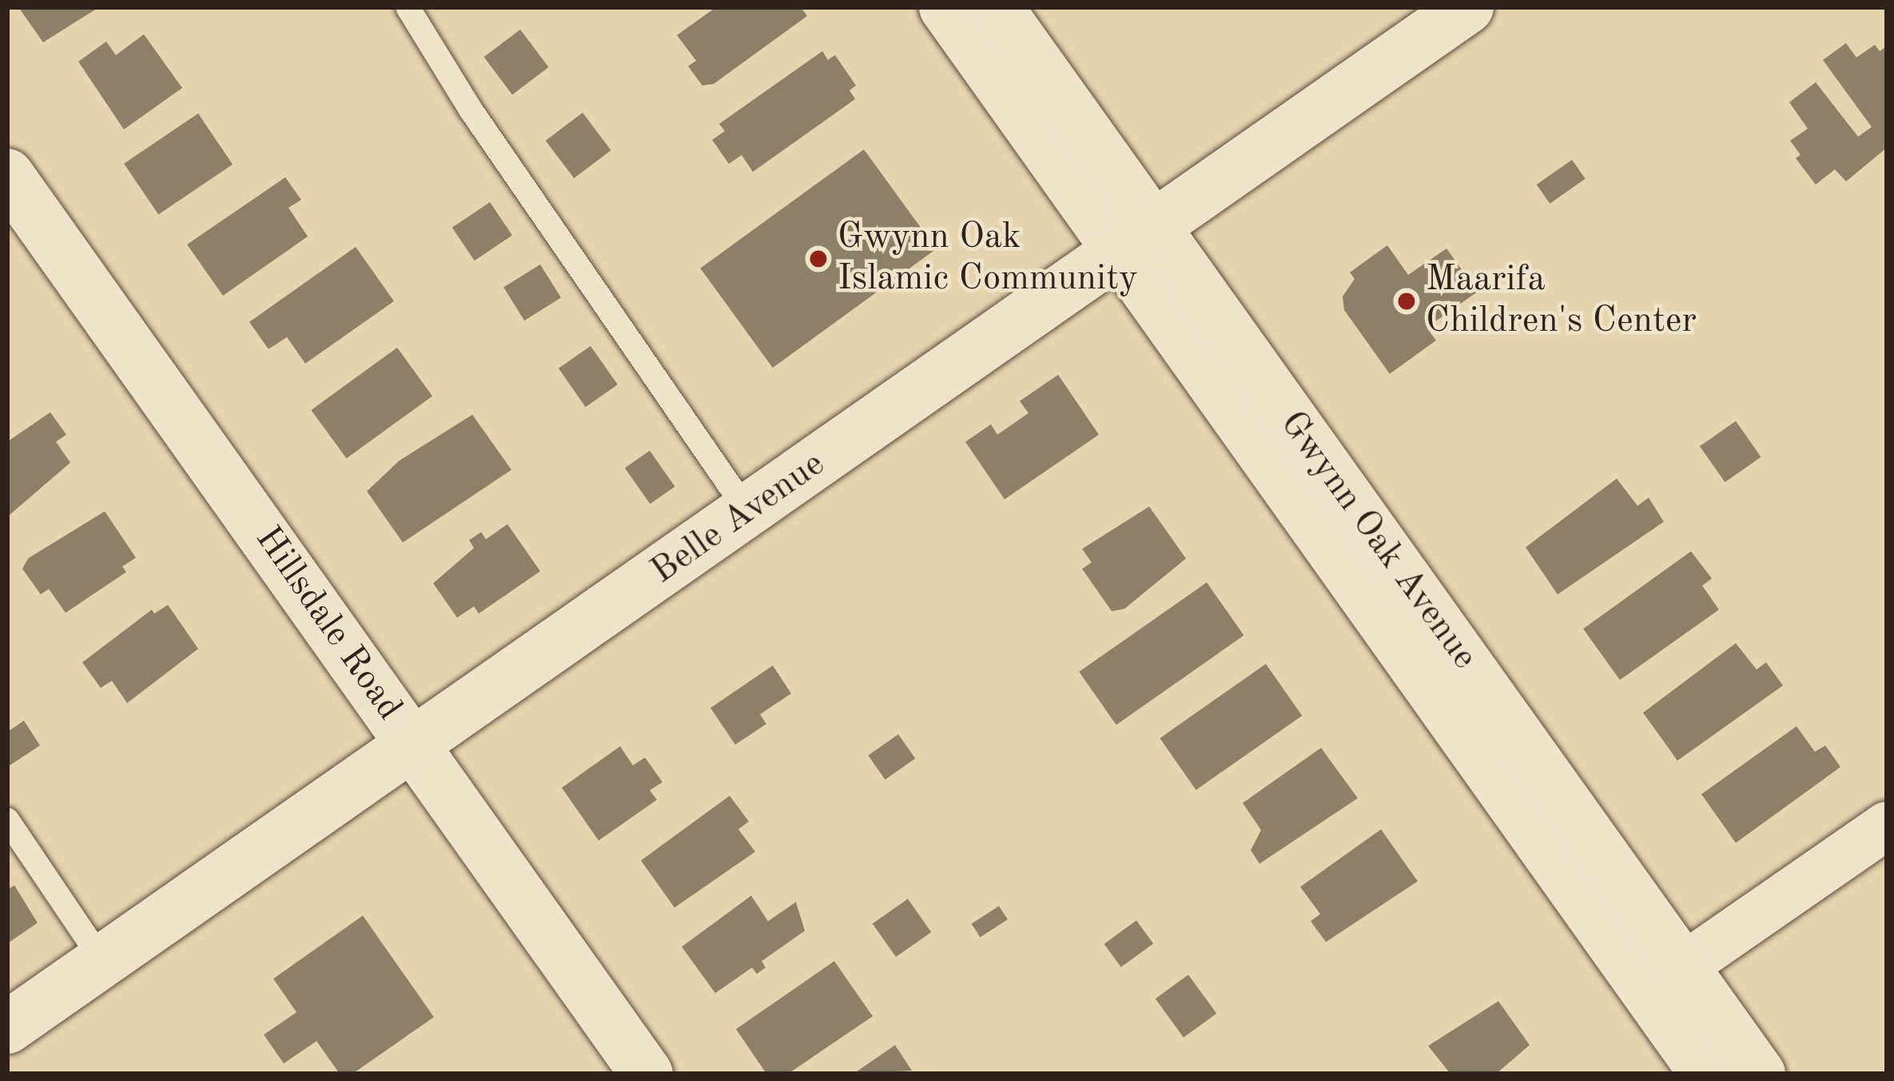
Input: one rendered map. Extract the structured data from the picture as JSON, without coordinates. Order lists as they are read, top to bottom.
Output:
{
  "streets": {
    "street": ["Belle Avenue", "Gwynn Oak Avenue", "Hillsdale Road"]
  },
  "crossings": [
    ["Belle Avenue", "Gwynn Oak Avenue"],
    ["Belle Avenue", "Hillsdale Road"]
  ],
  "places": ["Gwynn Oak Islamic Community", "Maarifa Children's Center"]
}
